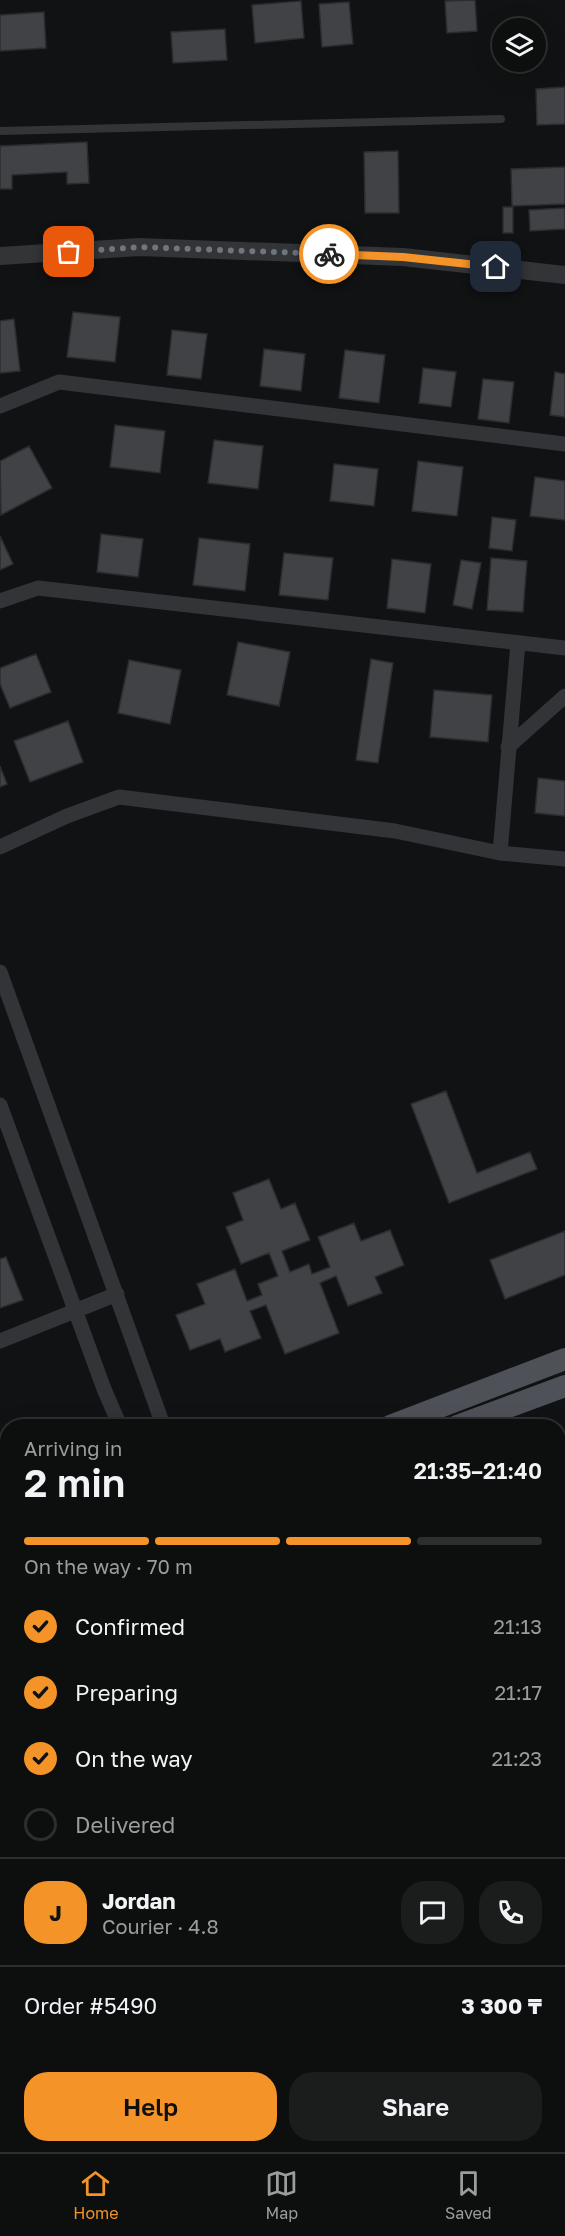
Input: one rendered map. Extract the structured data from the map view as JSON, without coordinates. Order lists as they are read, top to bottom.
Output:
{
  "page": {
    "heading": ["2 min", "Arriving in", "21:35–21:40"],
    "panel": [
      "Jordan",
      "Courier · 4.8",
      "Order #5490",
      "3 300 ₸"
    ],
    "bar": "On the way · 70 m",
    "list": [
      ["Confirmed", "21:13"],
      ["Preparing", "21:17"],
      ["On the way", "21:23"],
      "Delivered"
    ],
    "round": "J",
    "buttons": ["Help", "Share"],
    "tabs": ["Home", "Map", "Saved"]
  }
}
